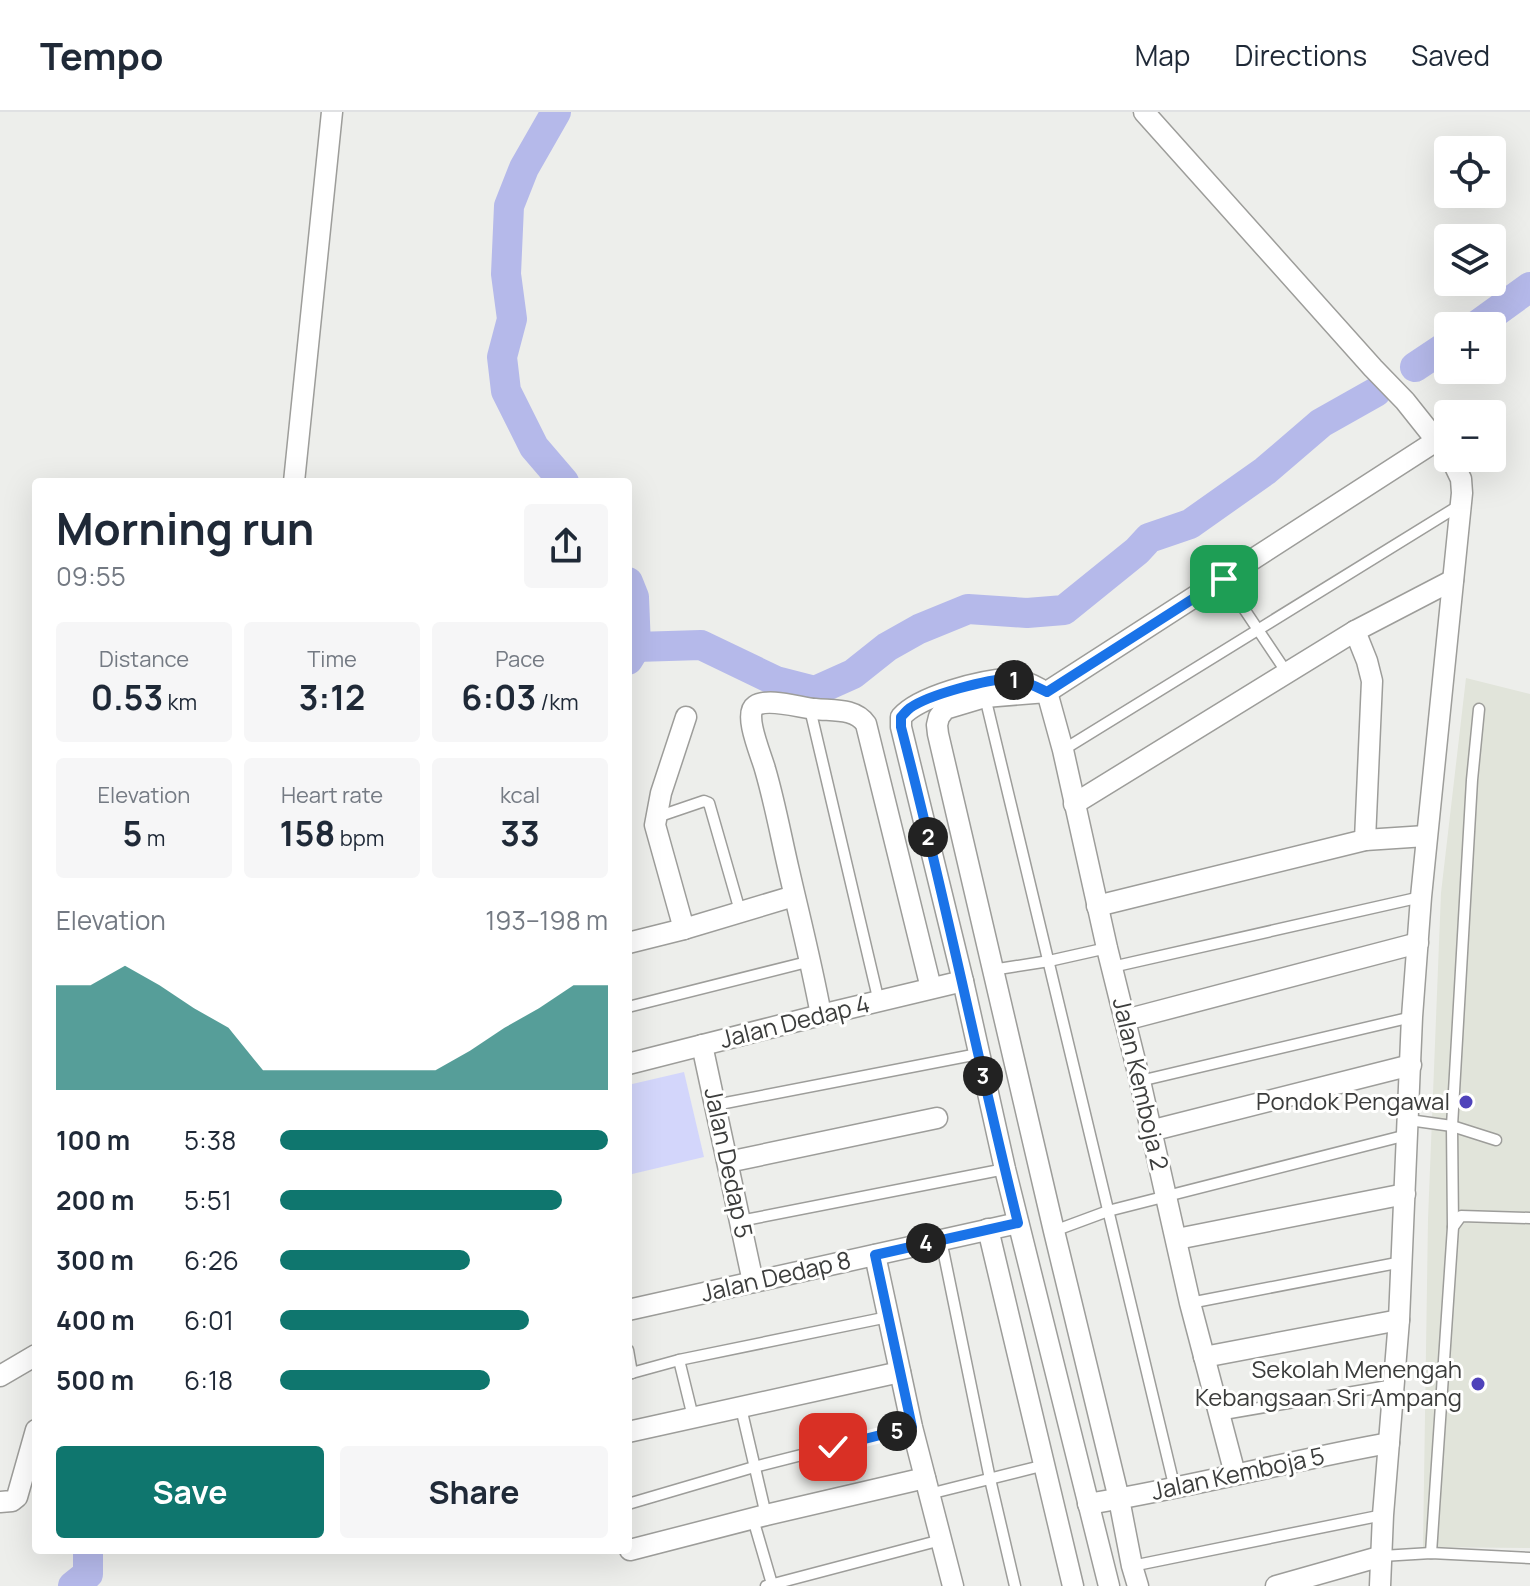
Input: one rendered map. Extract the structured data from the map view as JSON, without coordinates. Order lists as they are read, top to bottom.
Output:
{
  "streets": {
    "street": [
      "Jalan Dedap 4",
      "Jalan Kemboja 2",
      "Jalan Dedap 5",
      "Jalan Dedap 8",
      "Jalan Kemboja 5"
    ]
  },
  "crossings": [
    ["Jalan Dedap 4", "Jalan Dedap 5"],
    ["Jalan Kemboja 2", "Jalan Kemboja 5"],
    ["Jalan Dedap 5", "Jalan Dedap 8"]
  ],
  "places": ["Pondok Pengawal", "Sekolah Menengah Kebangsaan Sri Ampang"],
  "page": {
    "header": "Tempo",
    "nav": ["Map", "Directions", "Saved"],
    "map_buttons": ["+", "−"],
    "heading": ["Morning run", "09:55"],
    "stats": [
      ["Distance", "0.53 km"],
      ["Time", "3:12"],
      ["Pace", "6:03 /km"],
      ["Elevation", "5 m"],
      ["Heart rate", "158 bpm"],
      ["kcal", "33"]
    ],
    "pins": [
      "1",
      "2",
      "3",
      "4",
      "5"
    ],
    "chart": ["Elevation", "193–198 m"],
    "list": [
      {
        "name": "100 m",
        "note": "5:38"
      },
      {
        "name": "200 m",
        "note": "5:51"
      },
      {
        "name": "300 m",
        "note": "6:26"
      },
      {
        "name": "400 m",
        "note": "6:01"
      },
      {
        "name": "500 m",
        "note": "6:18"
      }
    ],
    "buttons": ["Save", "Share"]
  }
}
